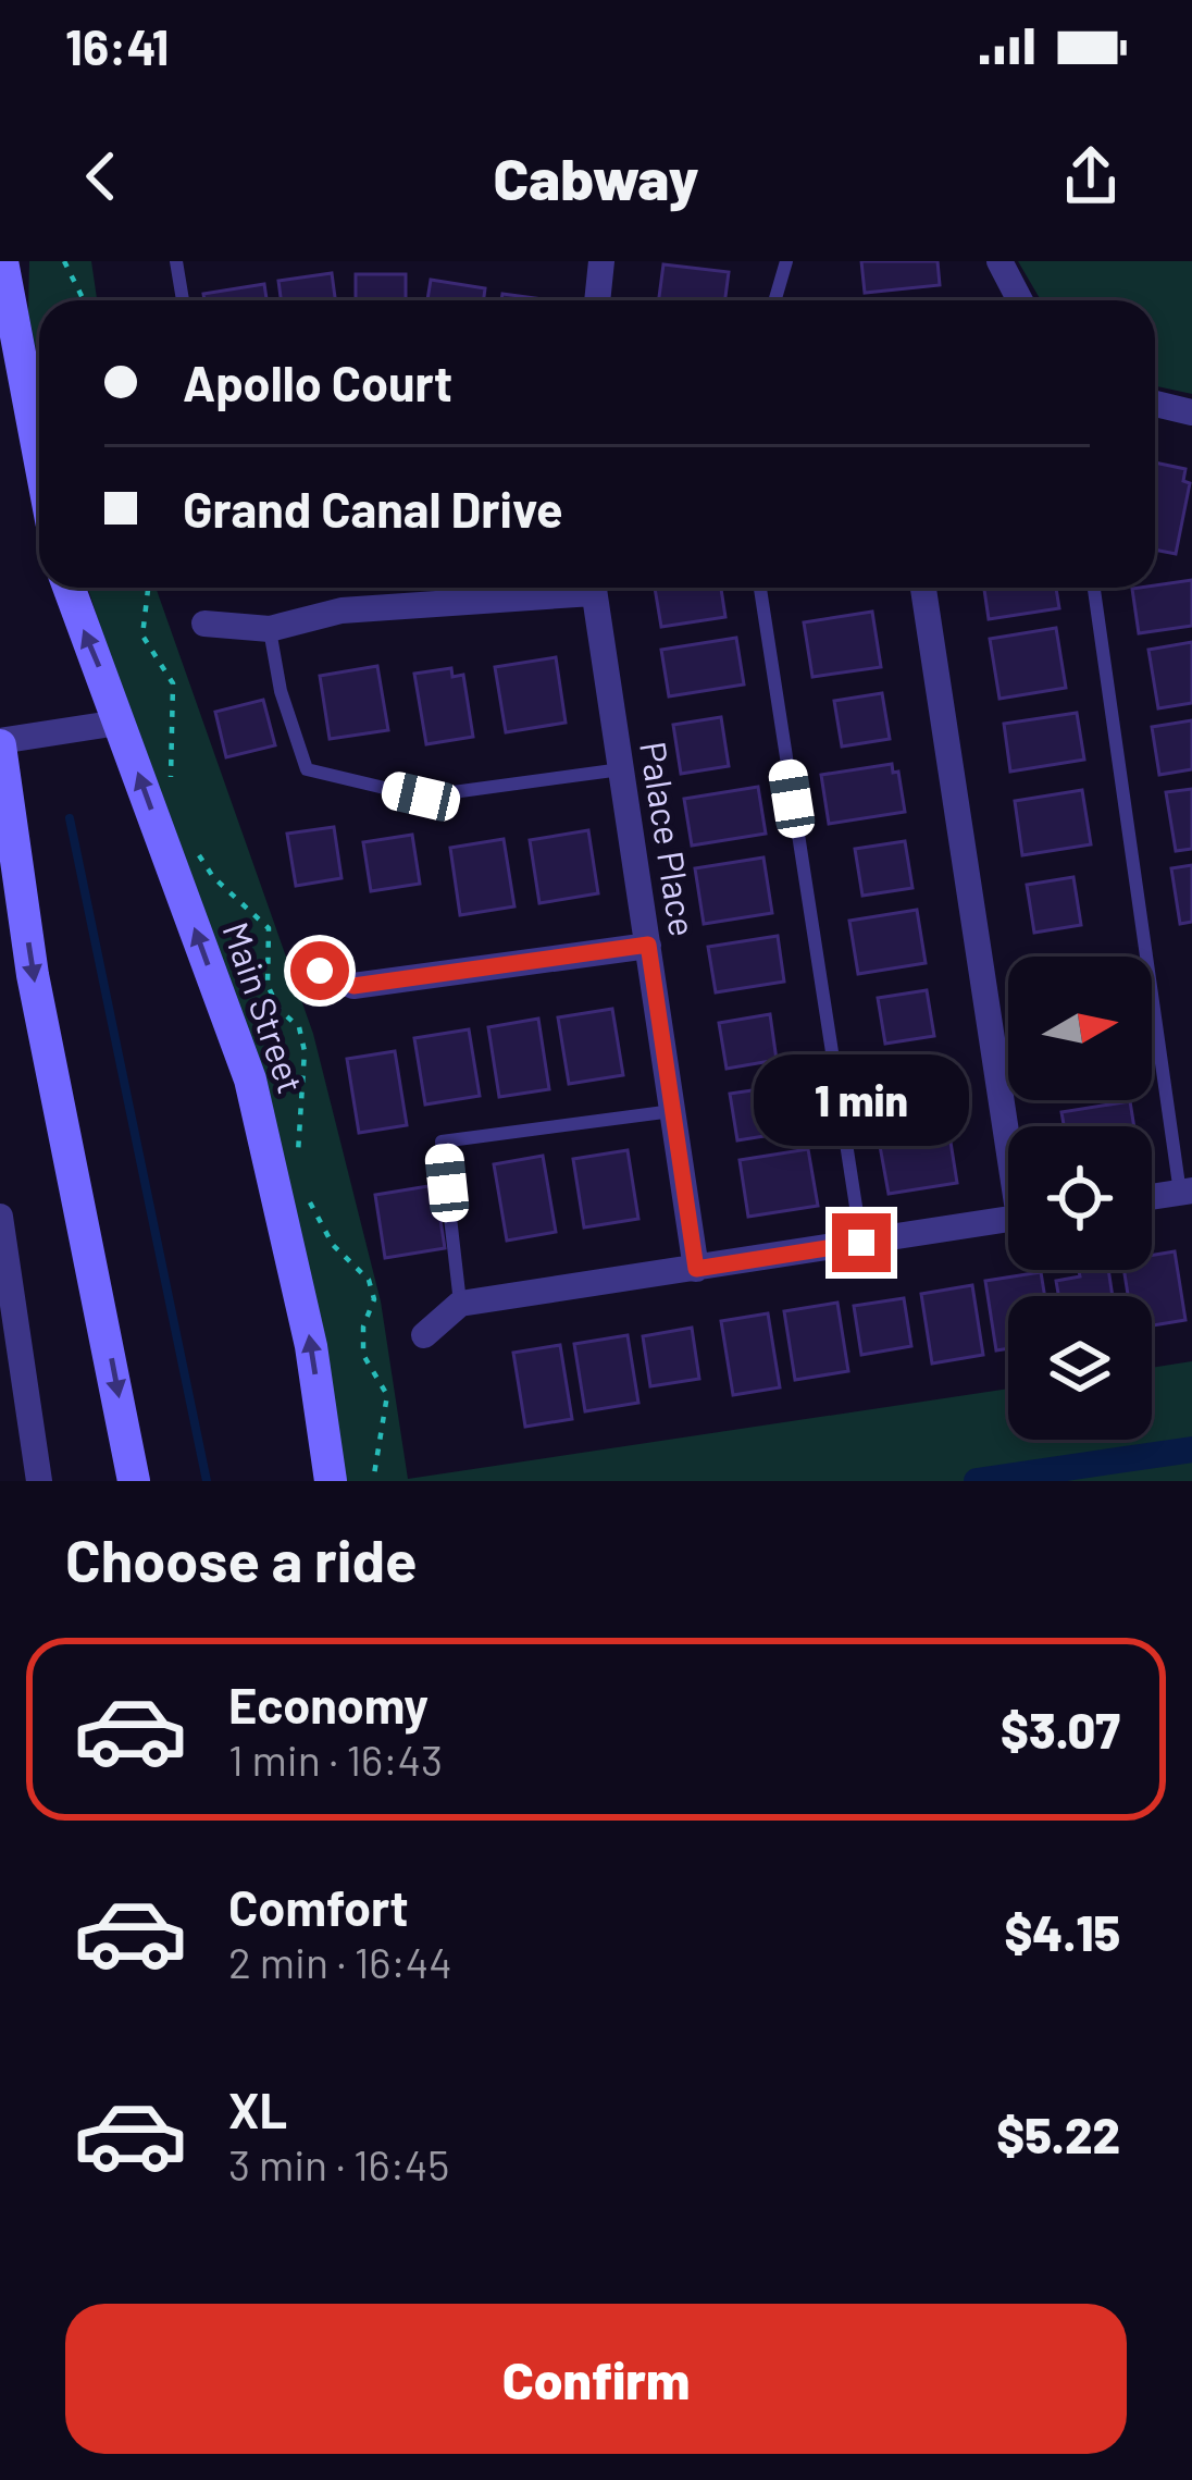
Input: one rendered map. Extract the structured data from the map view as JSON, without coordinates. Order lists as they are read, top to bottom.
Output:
{
  "streets": {
    "main road": ["Main Street"],
    "street": ["Palace Place"]
  },
  "north": "right",
  "page": {
    "status": "16:41",
    "header": "Cabway",
    "banner": ["Apollo Court", "Grand Canal Drive"],
    "bubble": "1 min",
    "heading": "Choose a ride",
    "list": [
      {
        "name": "Economy",
        "note": "1 min · 16:43",
        "value": "$3.07"
      },
      {
        "name": "Comfort",
        "note": "2 min · 16:44",
        "value": "$4.15"
      },
      {
        "name": "XL",
        "note": "3 min · 16:45",
        "value": "$5.22"
      }
    ],
    "buttons": "Confirm"
  }
}
